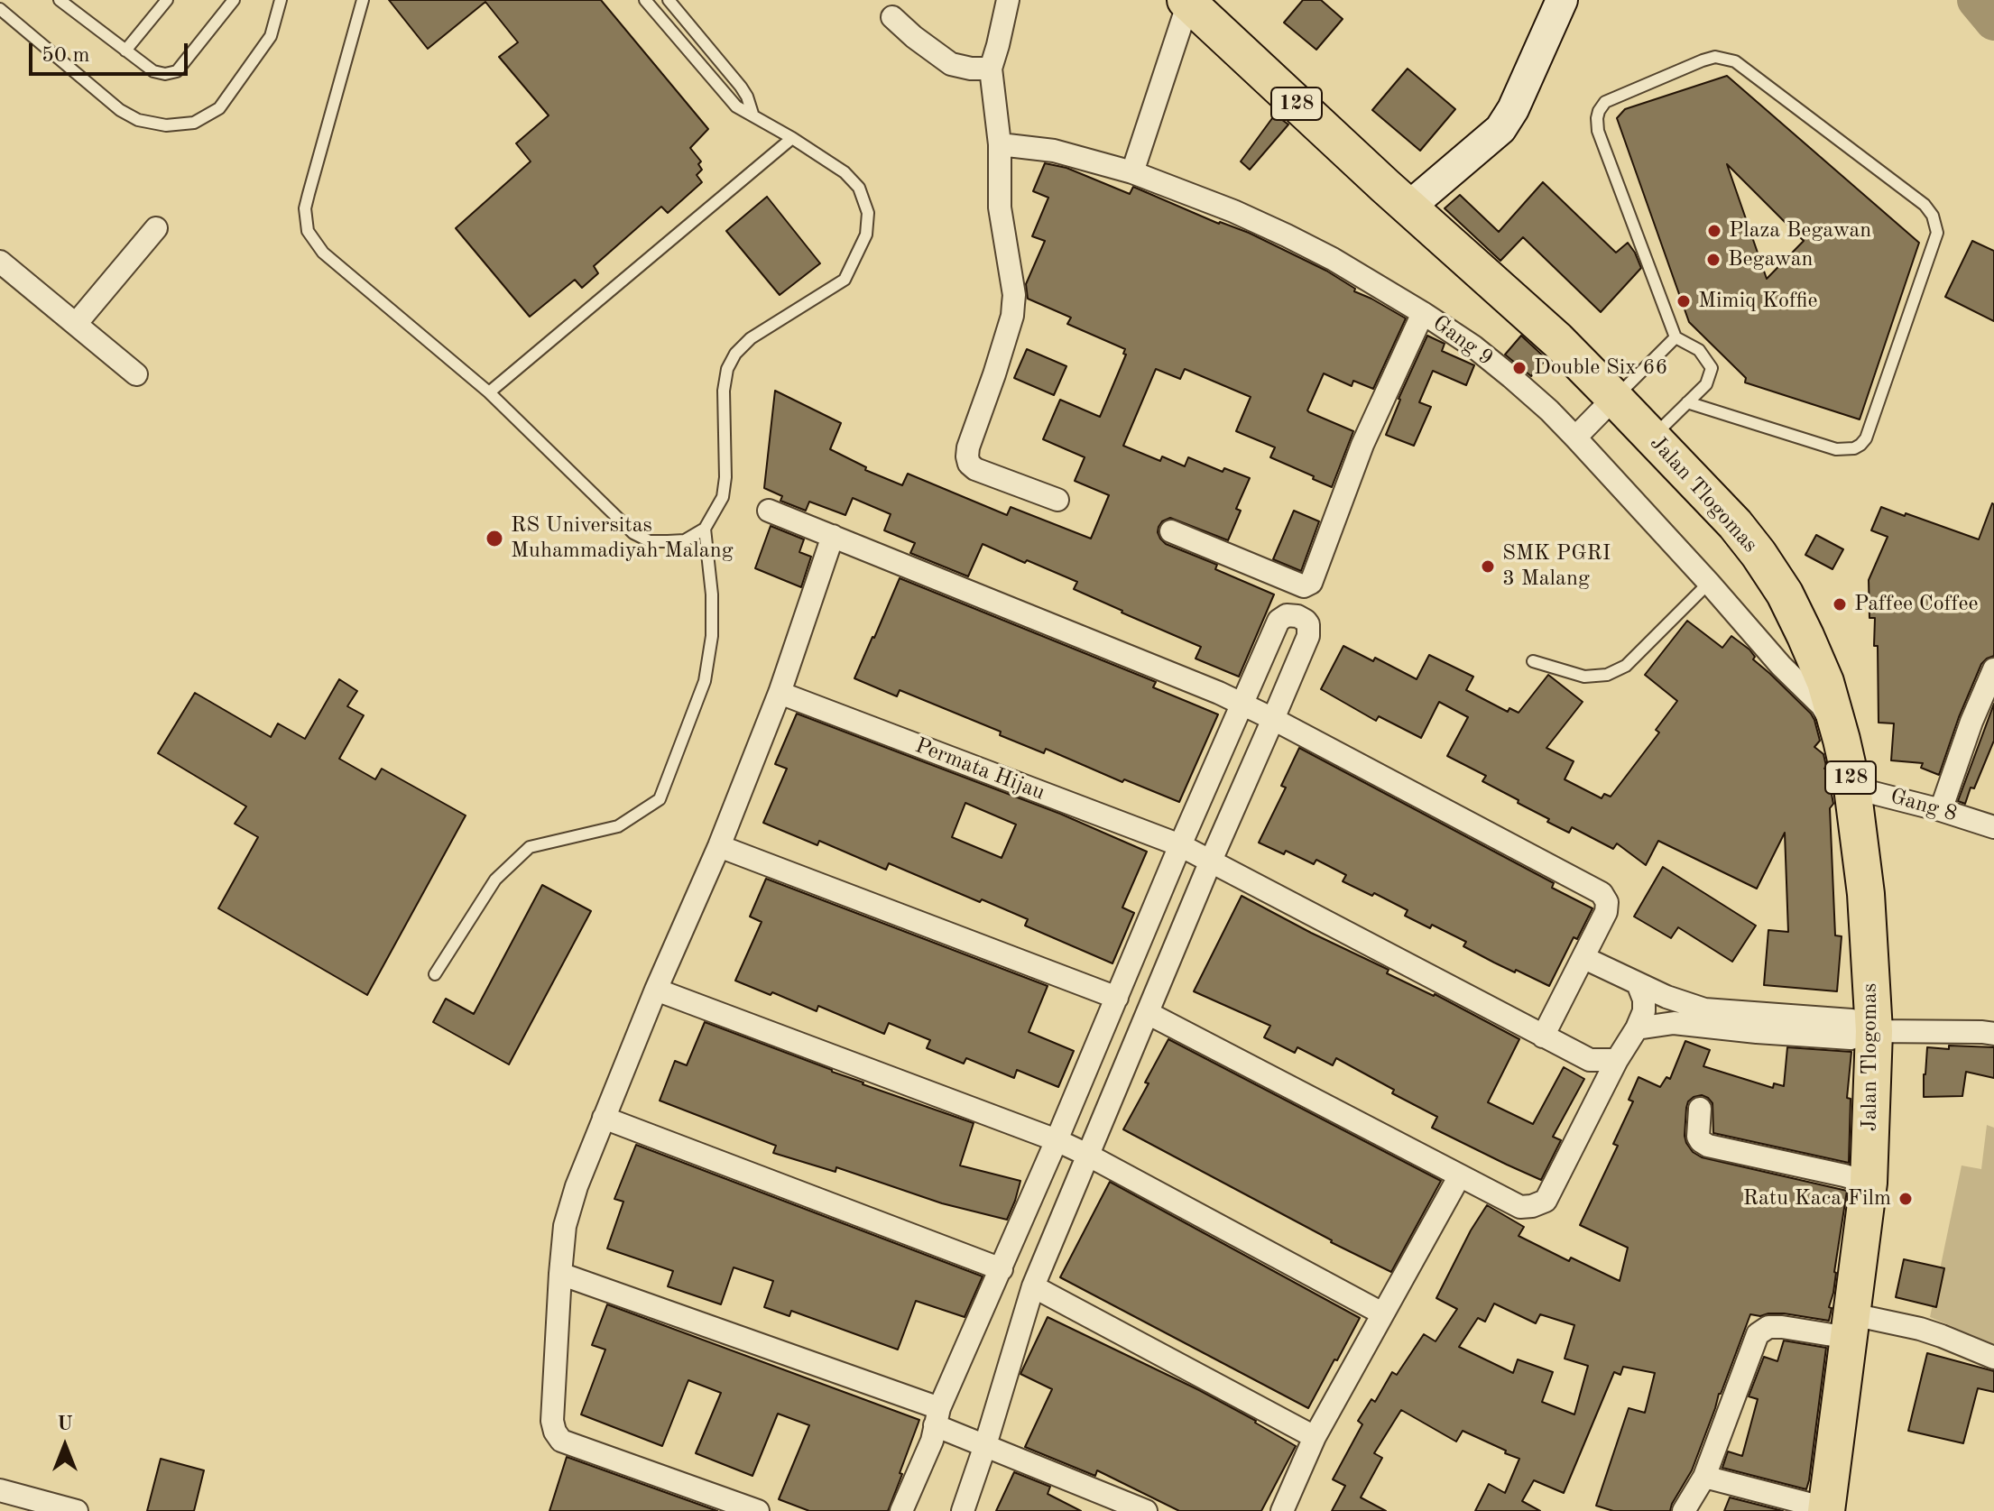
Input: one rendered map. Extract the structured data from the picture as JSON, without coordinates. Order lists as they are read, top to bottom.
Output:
{
  "streets": {
    "main road": ["128", "Jalan Tlogomas"],
    "street": ["Gang 9", "Permata Hijau", "Gang 8"]
  },
  "crossings": [
    ["Gang 9", "Jalan Tlogomas"],
    ["Jalan Tlogomas", "Gang 8"]
  ],
  "places": [
    "Plaza Begawan",
    "Begawan",
    "Mimiq Koffie",
    "Double Six 66",
    "RS Universitas Muhammadiyah Malang",
    "SMK PGRI 3 Malang",
    "Paffee Coffee",
    "Ratu Kaca Film"
  ],
  "scale_bar": "50 m",
  "north": "top"
}
